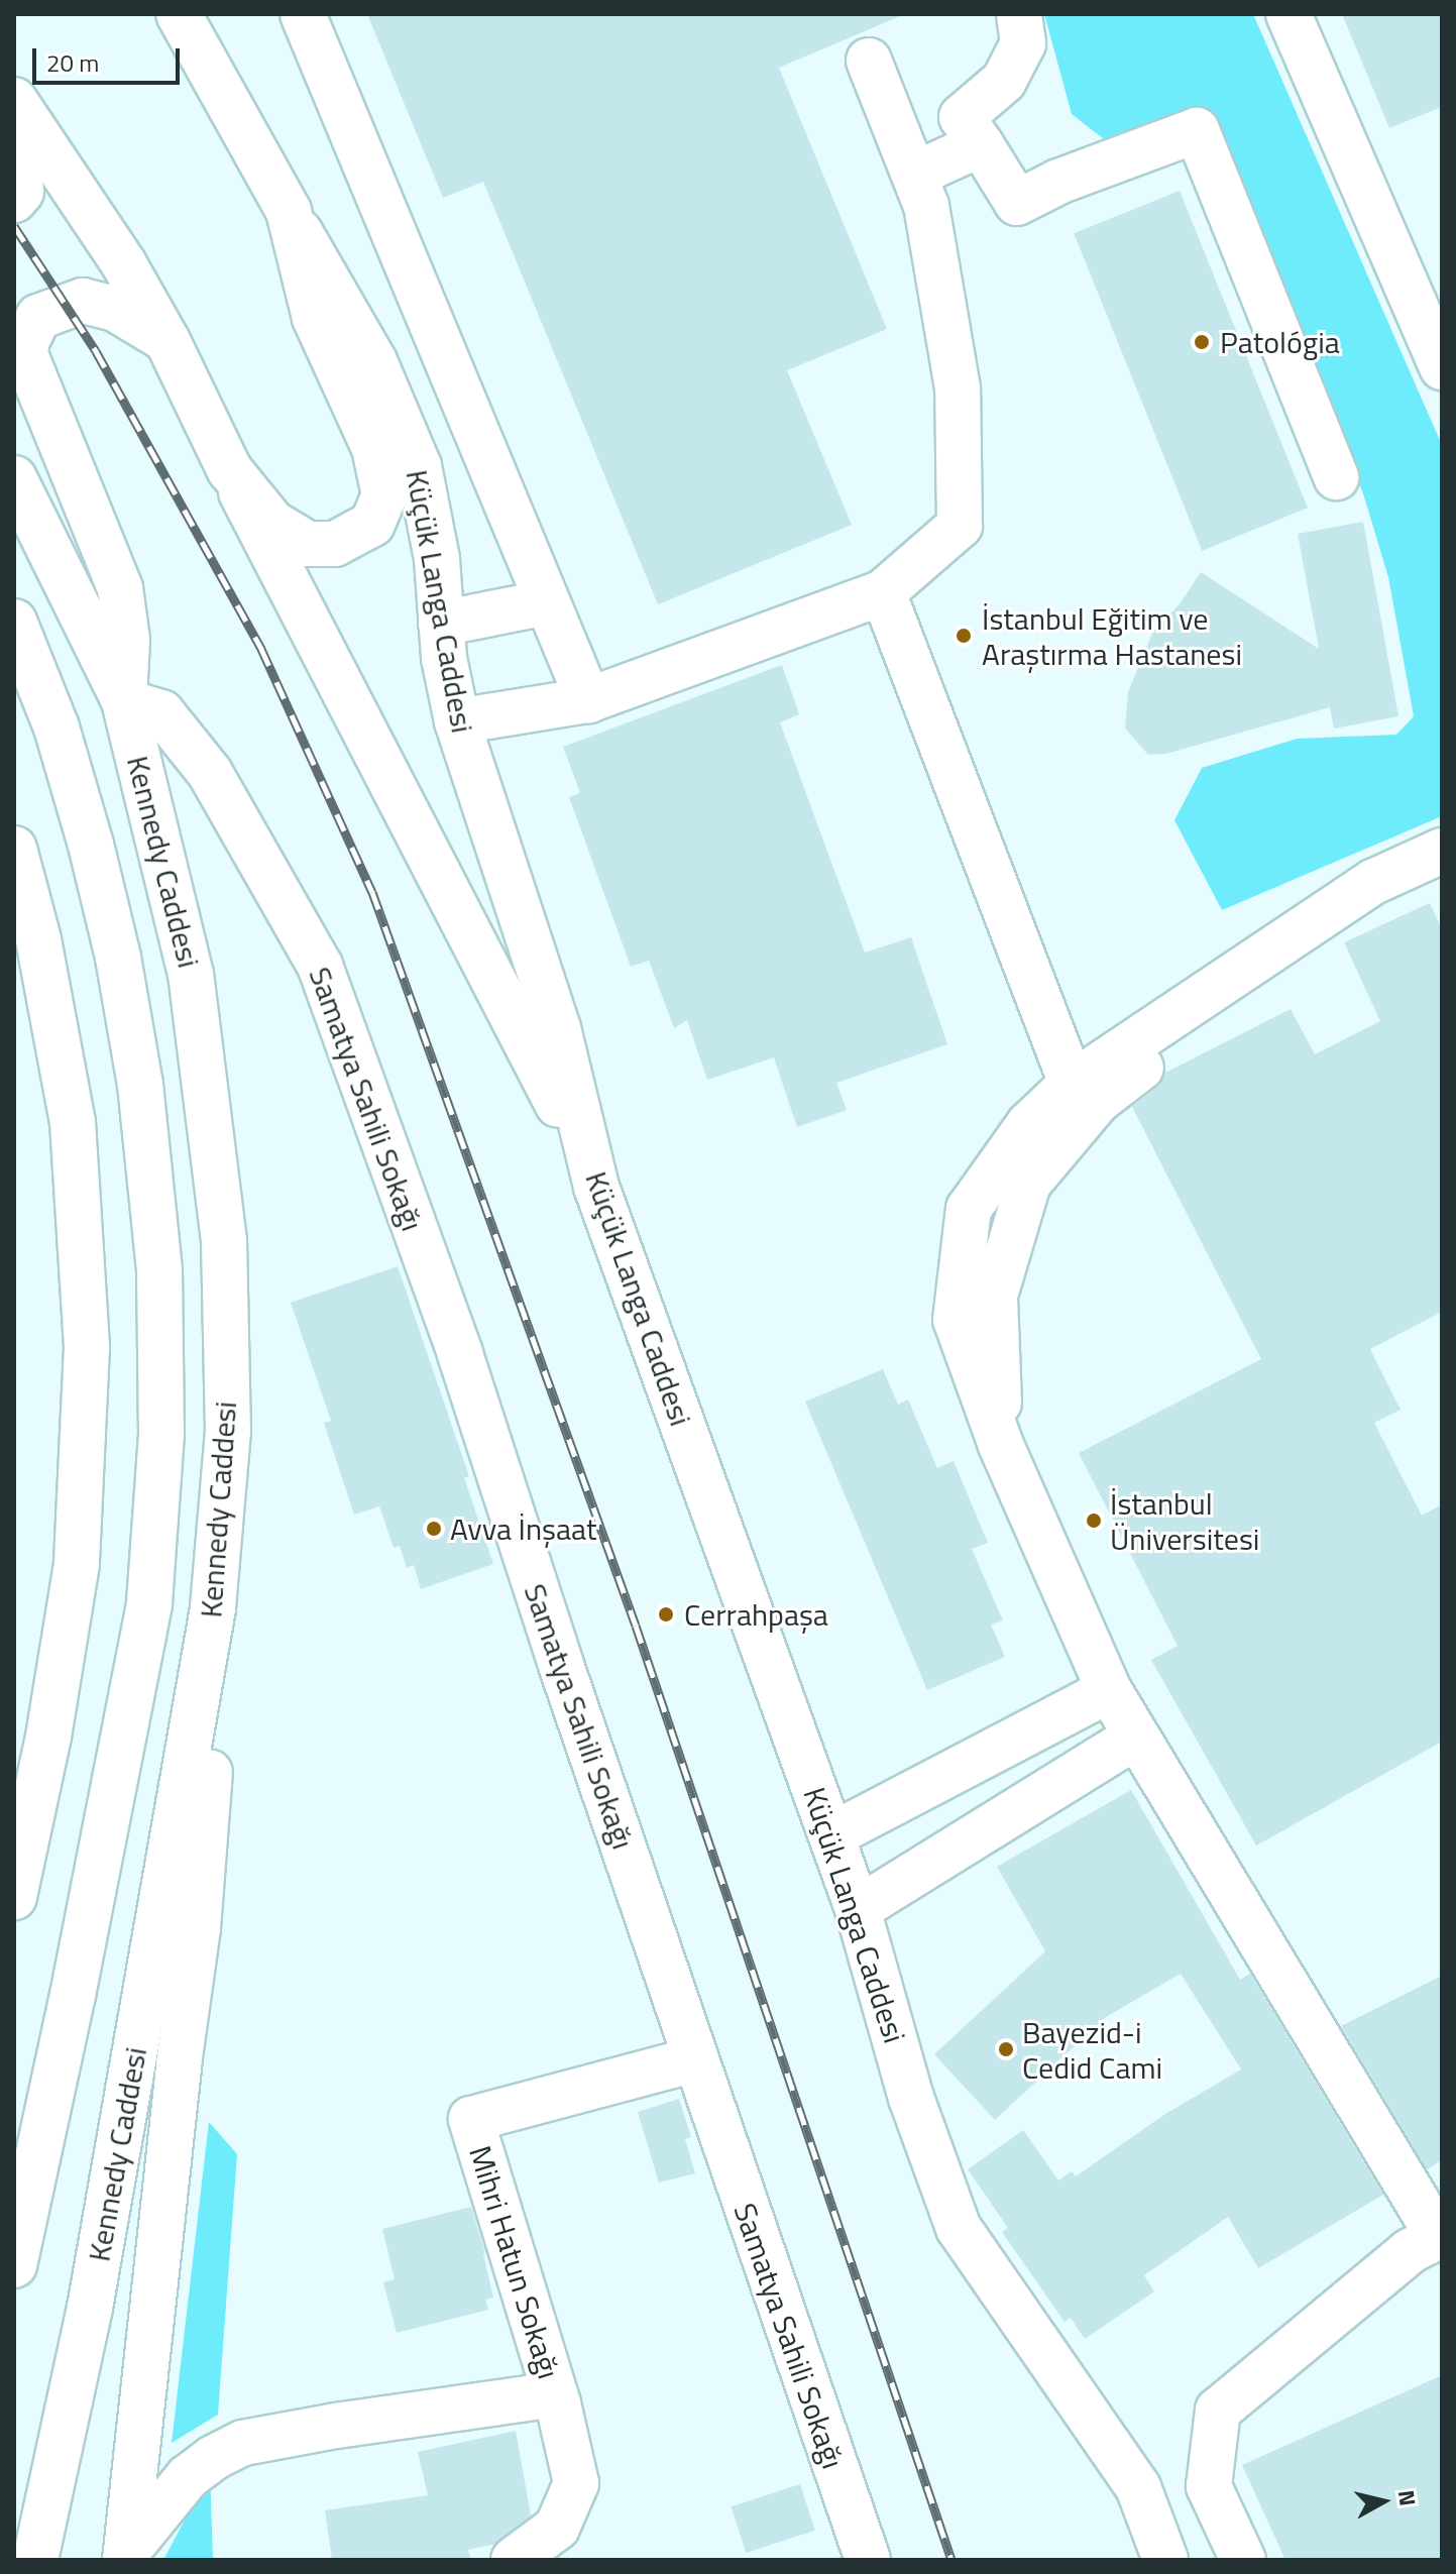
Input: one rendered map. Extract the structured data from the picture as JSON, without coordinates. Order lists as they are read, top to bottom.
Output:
{
  "streets": {
    "main road": [
      "Küçük Langa Caddesi",
      "Kennedy Caddesi",
      "Samatya Sahili Sokağı",
      "Mihri Hatun Sokağı"
    ]
  },
  "crossings": [
    ["Kennedy Caddesi", "Samatya Sahili Sokağı"],
    ["Samatya Sahili Sokağı", "Mihri Hatun Sokağı"]
  ],
  "places": [
    "Patológia",
    "İstanbul Eğitim ve Araştırma Hastanesi",
    "İstanbul Üniversitesi",
    "Avva İnşaat",
    "Cerrahpaşa",
    "Bayezid-i Cedid Cami"
  ],
  "scale_bar": "20 m",
  "north": "right"
}
